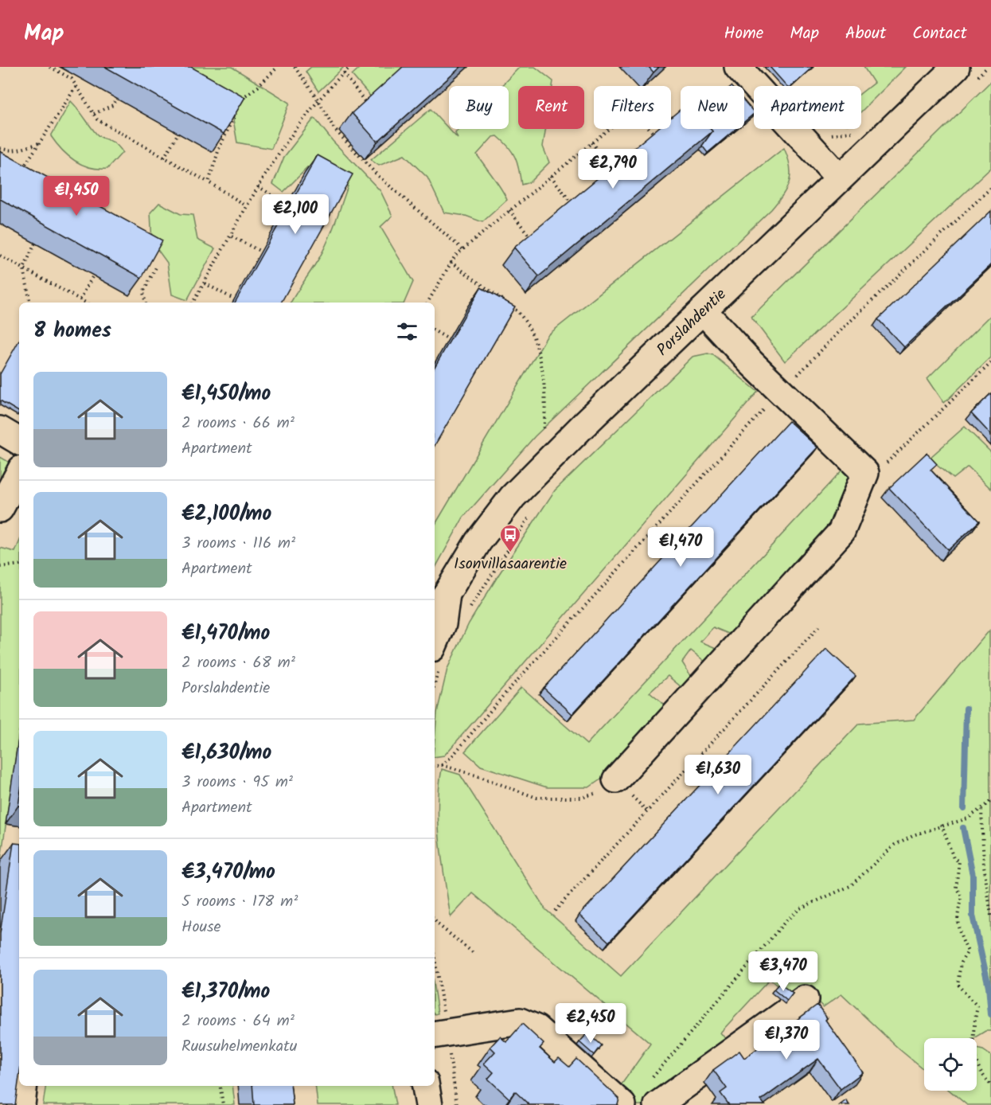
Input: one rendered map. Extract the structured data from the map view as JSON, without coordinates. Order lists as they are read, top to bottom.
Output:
{
  "streets": {
    "street": ["Porslahdentie"]
  },
  "places": {
    "bus stop": ["Isonvillasaarentie"]
  },
  "page": {
    "header": "Map",
    "nav": [
      "Home",
      "Map",
      "About",
      "Contact"
    ],
    "chip": [
      "Buy",
      "Rent",
      "Filters",
      "New",
      "Apartment"
    ],
    "price": [
      "€2,790",
      "€1,450",
      "€2,100",
      "€1,470",
      "€1,630",
      "€3,470",
      "€2,450",
      "€1,370"
    ],
    "heading": "8 homes",
    "list": [
      {
        "name": "€1,450/mo",
        "note": "2 rooms · 66 m² · Apartment"
      },
      {
        "name": "€2,100/mo",
        "note": "3 rooms · 116 m² · Apartment"
      },
      {
        "name": "€1,470/mo",
        "note": "2 rooms · 68 m² · Porslahdentie"
      },
      {
        "name": "€1,630/mo",
        "note": "3 rooms · 95 m² · Apartment"
      },
      {
        "name": "€3,470/mo",
        "note": "5 rooms · 178 m² · House"
      },
      {
        "name": "€1,370/mo",
        "note": "2 rooms · 64 m² · Ruusuhelmenkatu"
      }
    ]
  }
}
